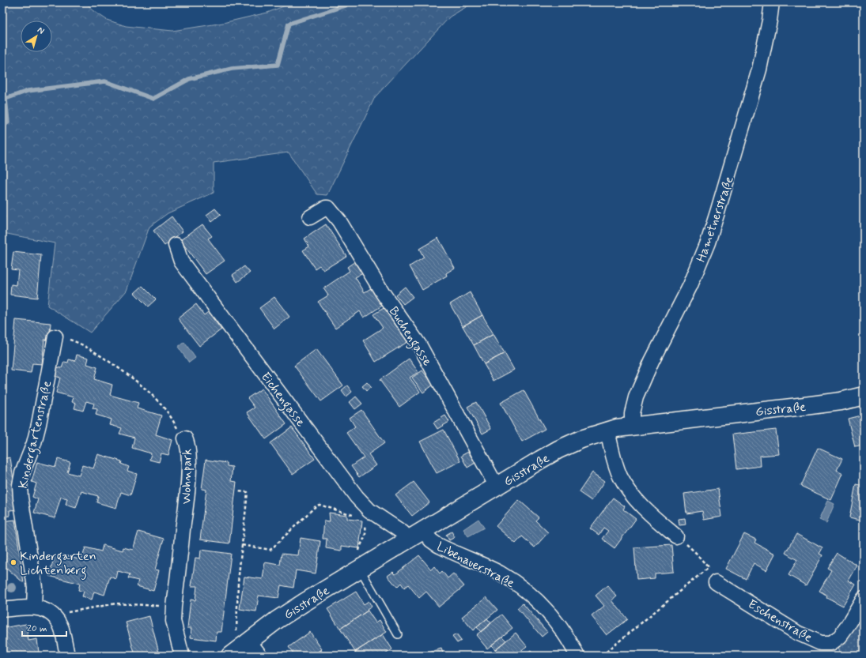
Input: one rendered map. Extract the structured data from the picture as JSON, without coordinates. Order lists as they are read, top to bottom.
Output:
{
  "streets": {
    "street": [
      "Hametnerstraße",
      "Buchengasse",
      "Eichengasse",
      "Gisstraße",
      "Kindergartenstraße",
      "Wohnpark",
      "Libenauerstraße",
      "Eschenstraße"
    ]
  },
  "crossings": [
    ["Hametnerstraße", "Gisstraße"],
    ["Buchengasse", "Gisstraße"],
    ["Eichengasse", "Gisstraße"],
    ["Eichengasse", "Libenauerstraße"],
    ["Gisstraße", "Libenauerstraße"],
    ["Kindergartenstraße", "Wohnpark"]
  ],
  "places": ["Kindergarten Lichtenberg"],
  "scale_bar": "20 m",
  "north": "top right"
}
